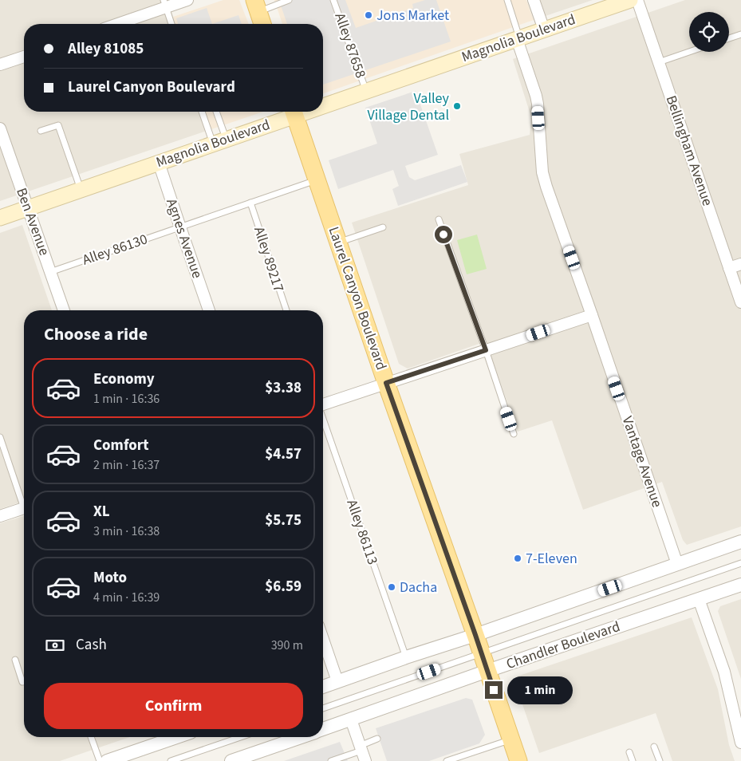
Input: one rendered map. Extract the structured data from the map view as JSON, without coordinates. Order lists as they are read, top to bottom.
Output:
{
  "streets": {
    "main road": ["Magnolia Boulevard", "Laurel Canyon Boulevard"],
    "street": [
      "Bellingham Avenue",
      "Ben Avenue",
      "Agnes Avenue",
      "Vantage Avenue",
      "Chandler Boulevard"
    ],
    "lane": [
      "Alley 87658",
      "Alley 86130",
      "Alley 89217",
      "Alley 86113"
    ]
  },
  "crossings": [
    ["Magnolia Boulevard", "Alley 87658"],
    ["Magnolia Boulevard", "Ben Avenue"],
    ["Magnolia Boulevard", "Agnes Avenue"],
    ["Magnolia Boulevard", "Laurel Canyon Boulevard"],
    ["Magnolia Boulevard", "Vantage Avenue"],
    ["Ben Avenue", "Alley 86130"],
    ["Agnes Avenue", "Alley 86130"],
    ["Alley 86130", "Alley 89217"],
    ["Alley 86130", "Laurel Canyon Boulevard"],
    ["Laurel Canyon Boulevard", "Chandler Boulevard"]
  ],
  "places": [
    "Jons Market",
    "Valley Village Dental",
    "7-Eleven",
    "Dacha"
  ],
  "page": {
    "banner": ["Alley 81085", "Laurel Canyon Boulevard"],
    "heading": "Choose a ride",
    "list": [
      {
        "name": "Economy",
        "note": "1 min · 16:36",
        "value": "$3.38"
      },
      {
        "name": "Comfort",
        "note": "2 min · 16:37",
        "value": "$4.57"
      },
      {
        "name": "XL",
        "note": "3 min · 16:38",
        "value": "$5.75"
      },
      {
        "name": "Moto",
        "note": "4 min · 16:39",
        "value": "$6.59"
      }
    ],
    "pay": ["Cash", "390 m"],
    "buttons": "Confirm",
    "bubble": "1 min"
  }
}
